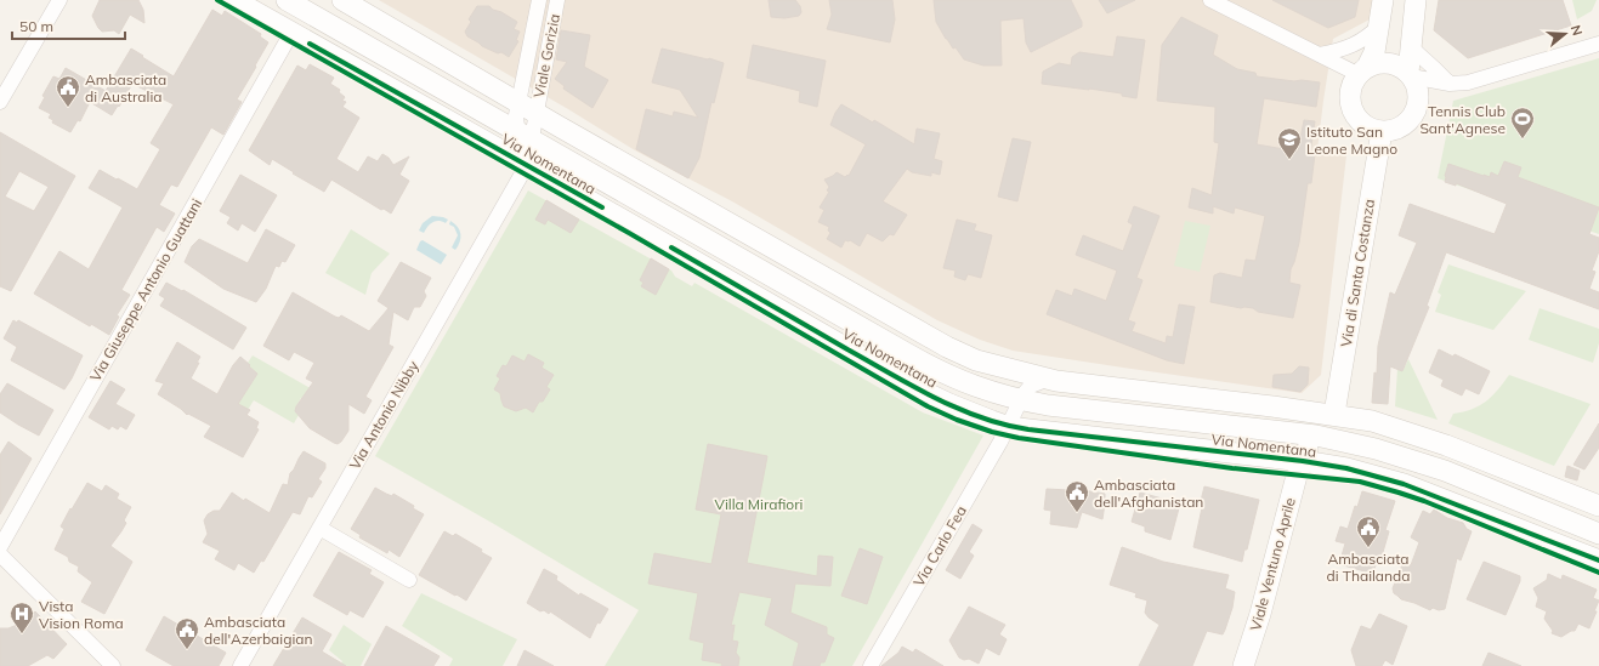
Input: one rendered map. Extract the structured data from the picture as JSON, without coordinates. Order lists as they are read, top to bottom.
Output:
{
  "streets": {
    "street": [
      "Viale Gorizia",
      "Via Nomentana",
      "Via di Santa Costanza",
      "Via Giuseppe Antonio Guattani",
      "Via Antonio Nibby",
      "Via Carlo Fea",
      "Viale Ventuno Aprile"
    ]
  },
  "crossings": [
    ["Viale Gorizia", "Via Nomentana"],
    ["Viale Gorizia", "Via Antonio Nibby"],
    ["Via Nomentana", "Via Giuseppe Antonio Guattani"],
    ["Via Nomentana", "Via Antonio Nibby"],
    ["Via Nomentana", "Via Carlo Fea"],
    ["Via Nomentana", "Viale Ventuno Aprile"],
    ["Via di Santa Costanza", "Viale Ventuno Aprile"]
  ],
  "parks": ["Villa Mirafiori"],
  "places": {
    "public building": [
      "Ambasciata di Australia",
      "Ambasciata dell'Afghanistan",
      "Ambasciata di Thailanda",
      "Ambasciata dell'Azerbaigian"
    ],
    "sports": ["Tennis Club Sant'Agnese"],
    "school or university": ["Istituto San Leone Magno"],
    "hospital": ["Vista Vision Roma"]
  },
  "scale_bar": "50 m",
  "north": "right"
}
